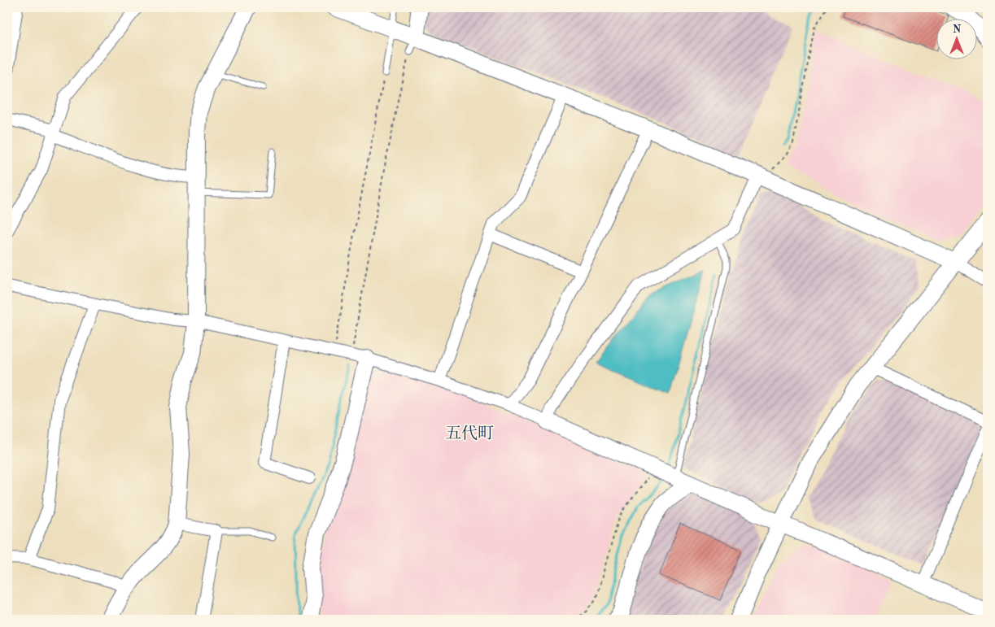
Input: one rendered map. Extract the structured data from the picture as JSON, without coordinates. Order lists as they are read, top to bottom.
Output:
{
  "districts": ["五代町"],
  "north": "top"
}
